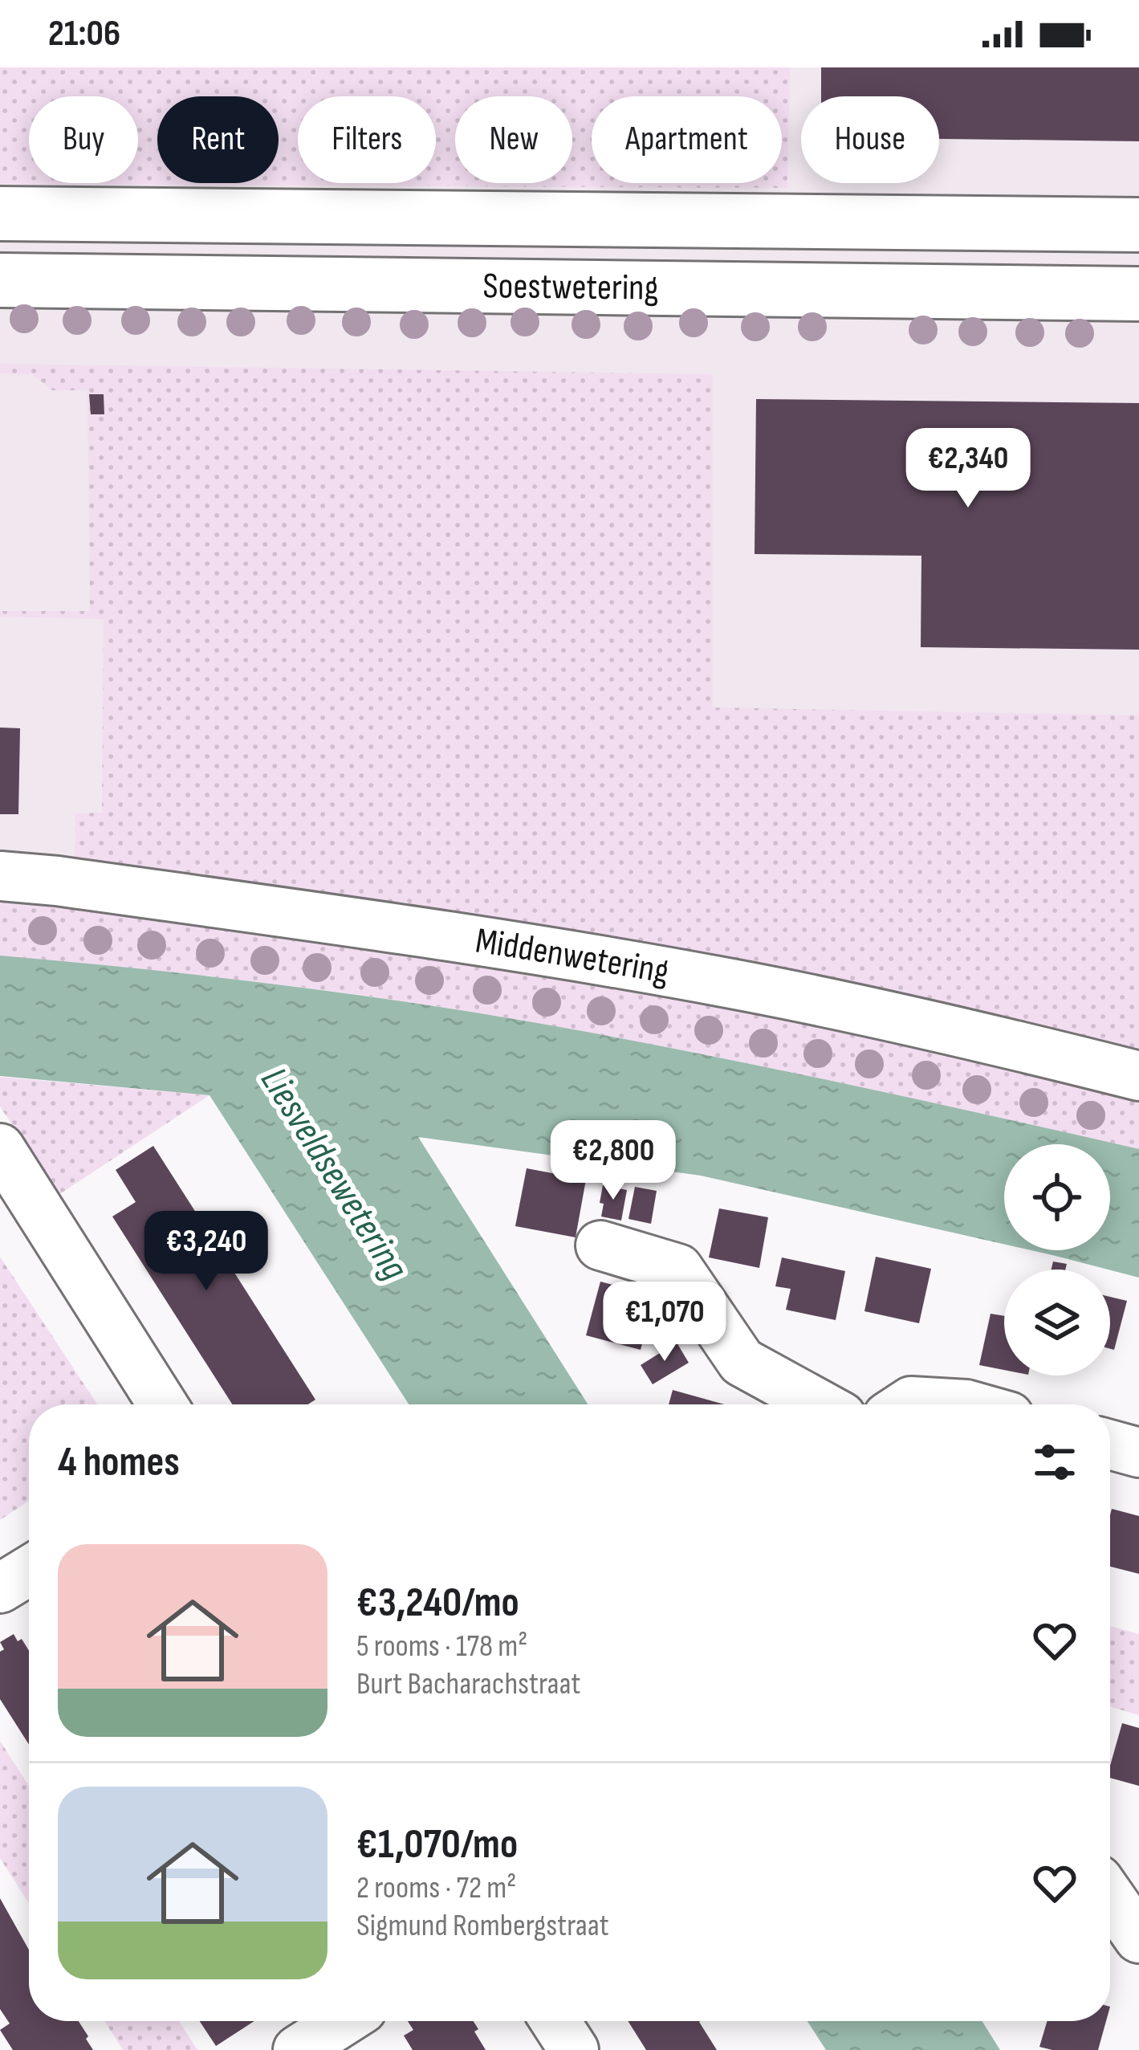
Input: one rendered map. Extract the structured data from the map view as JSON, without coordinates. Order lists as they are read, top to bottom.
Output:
{
  "streets": {
    "main road": ["Soestwetering"],
    "street": ["Middenwetering"]
  },
  "water": ["Liesveldsewetering"],
  "page": {
    "status": "21:06",
    "chip": [
      "Buy",
      "Rent",
      "Filters",
      "New",
      "Apartment",
      "House"
    ],
    "price": [
      "€2,340",
      "€2,800",
      "€3,240",
      "€1,070"
    ],
    "heading": "4 homes",
    "list": [
      {
        "name": "€3,240/mo",
        "note": "5 rooms · 178 m² · Burt Bacharachstraat"
      },
      {
        "name": "€1,070/mo",
        "note": "2 rooms · 72 m² · Sigmund Rombergstraat"
      }
    ]
  }
}
